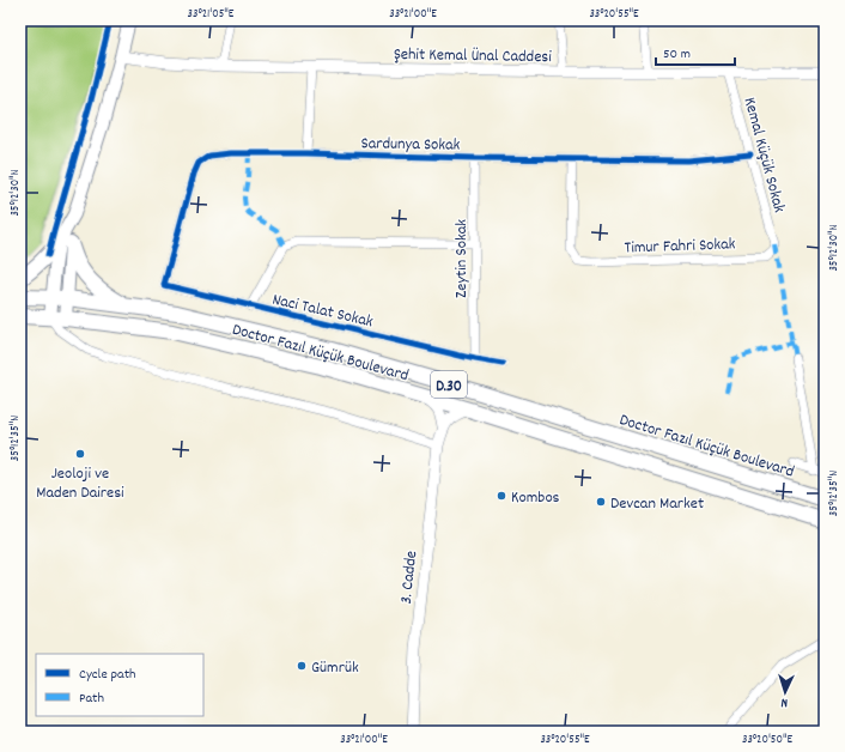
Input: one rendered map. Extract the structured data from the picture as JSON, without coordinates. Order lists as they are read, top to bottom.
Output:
{
  "streets": {
    "highway": ["Doctor Fazıl Küçük Boulevard", "D.30"],
    "street": [
      "Şehit Kemal Ünal Caddesi",
      "Sardunya Sokak",
      "Kemal Küçük Sokak",
      "Timur Fahri Sokak",
      "Zeytin Sokak",
      "Naci Talat Sokak",
      "3. Cadde"
    ]
  },
  "crossings": [
    ["Şehit Kemal Ünal Caddesi", "Kemal Küçük Sokak"],
    ["Sardunya Sokak", "Kemal Küçük Sokak"],
    ["Sardunya Sokak", "Timur Fahri Sokak"],
    ["Sardunya Sokak", "Zeytin Sokak"],
    ["Sardunya Sokak", "Naci Talat Sokak"],
    ["Kemal Küçük Sokak", "Timur Fahri Sokak"],
    ["Zeytin Sokak", "Naci Talat Sokak"]
  ],
  "places": [
    "Jeoloji ve Maden Dairesi",
    "Kombos",
    "Devcan Market",
    "Gümrük"
  ],
  "legend": ["Cycle path", "Path"],
  "scale_bar": "50 m",
  "north": "bottom",
  "coordinates": [
    "33°21'05\"E",
    "33°21'00\"E",
    "33°20'55\"E",
    "35°12'30\"N",
    "35°12'35\"N",
    "33°20'50\"E"
  ]
}
